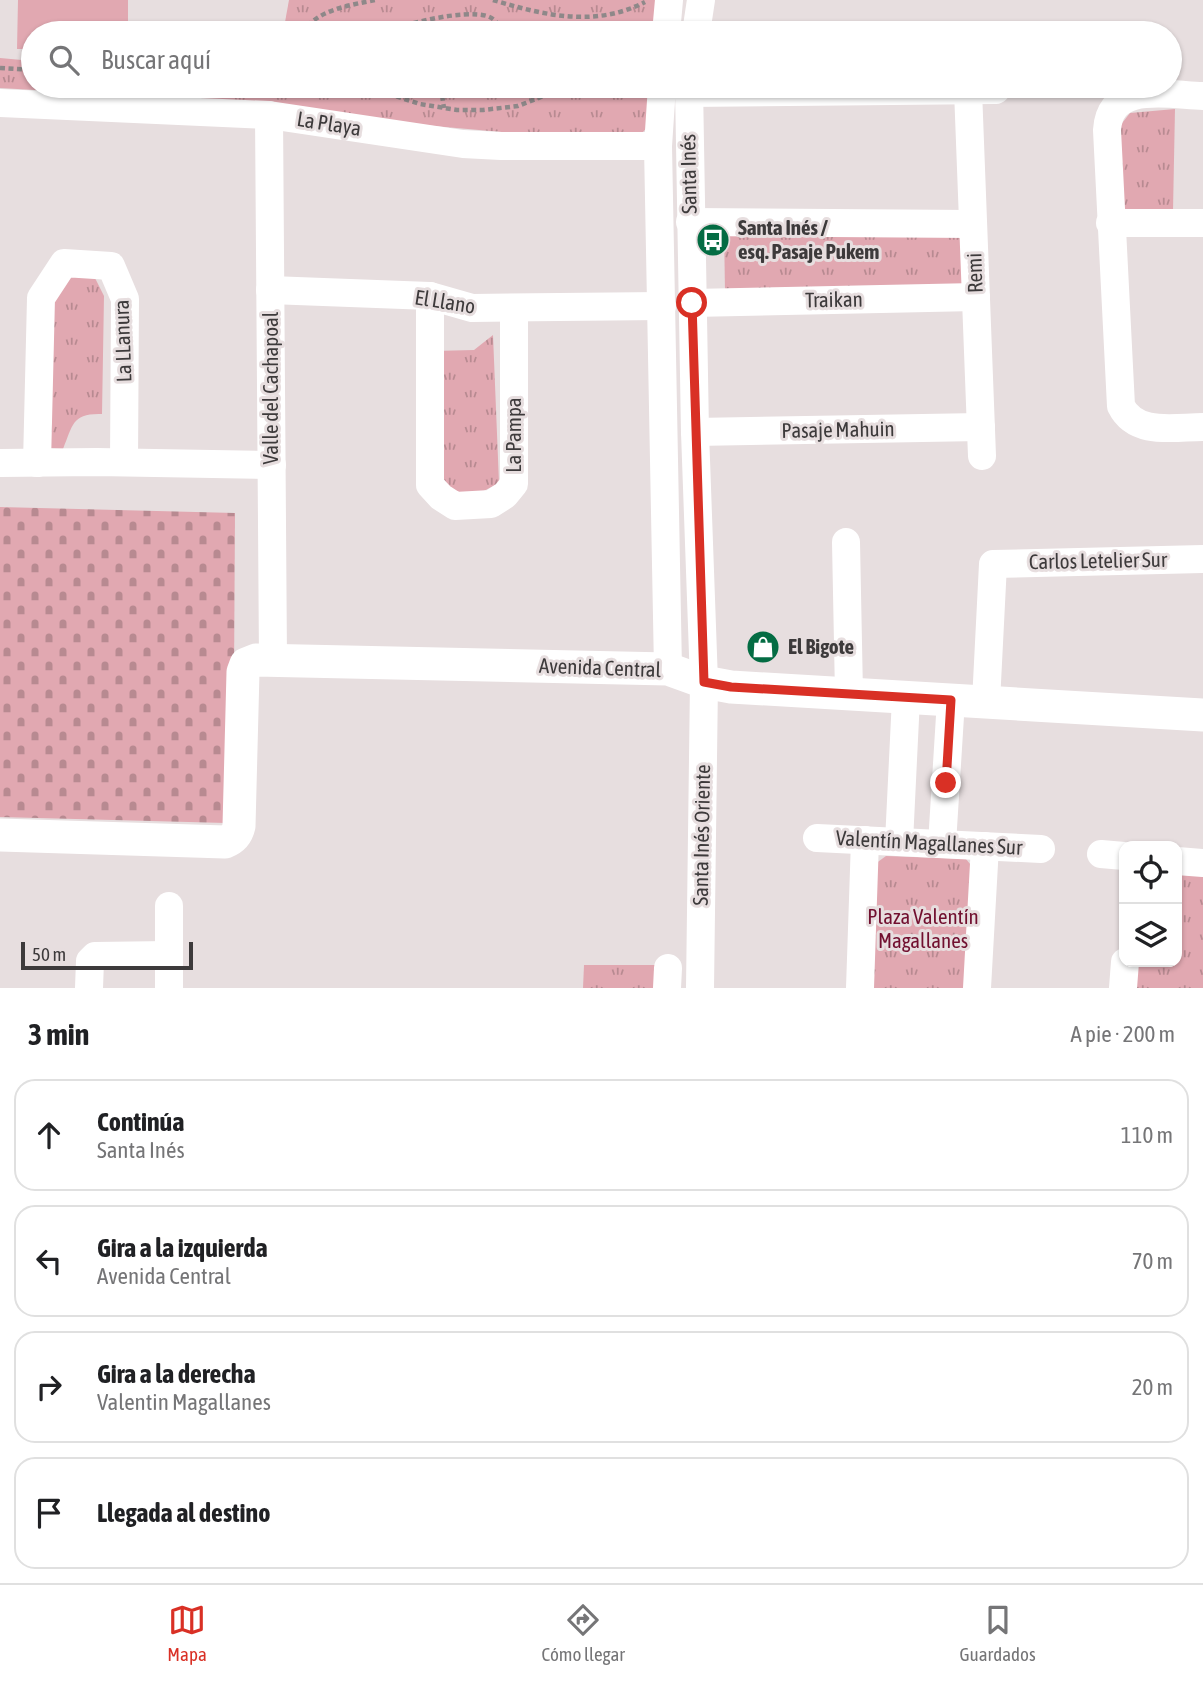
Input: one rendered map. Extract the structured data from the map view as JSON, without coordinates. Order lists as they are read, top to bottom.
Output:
{
  "streets": {
    "street": [
      "La Playa",
      "Santa Inés",
      "Remi",
      "Traikan",
      "El Llano",
      "La LLanura",
      "Valle del Cachapoal",
      "Pasaje Mahuin",
      "La Pampa",
      "Carlos Letelier Sur",
      "Avenida Central",
      "Santa Inés Oriente",
      "Valentín Magallanes Sur"
    ]
  },
  "crossings": [
    ["La Playa", "Santa Inés"],
    ["La Playa", "Valle del Cachapoal"],
    ["Santa Inés", "Traikan"],
    ["Santa Inés", "El Llano"],
    ["Santa Inés", "Pasaje Mahuin"],
    ["Santa Inés", "Avenida Central"],
    ["Santa Inés", "Santa Inés Oriente"],
    ["Remi", "Traikan"],
    ["Remi", "Pasaje Mahuin"],
    ["El Llano", "Valle del Cachapoal"],
    ["El Llano", "La Pampa"],
    ["Valle del Cachapoal", "Avenida Central"],
    ["Carlos Letelier Sur", "Avenida Central"],
    ["Avenida Central", "Santa Inés Oriente"]
  ],
  "parks": ["Plaza Valentín Magallanes"],
  "places": {
    "bus stop": ["Santa Inés / esq. Pasaje Pukem"],
    "shop": ["El Bigote"]
  },
  "scale_bar": "50 m",
  "page": {
    "search": "Buscar aquí",
    "scale": "50 m",
    "heading": ["3 min", "A pie · 200 m"],
    "list": [
      ["Continúa", "Santa Inés", "110 m"],
      ["Gira a la izquierda", "Avenida Central", "70 m"],
      ["Gira a la derecha", "Valentin Magallanes", "20 m"],
      "Llegada al destino"
    ],
    "nav": ["Mapa", "Cómo llegar", "Guardados"]
  }
}
